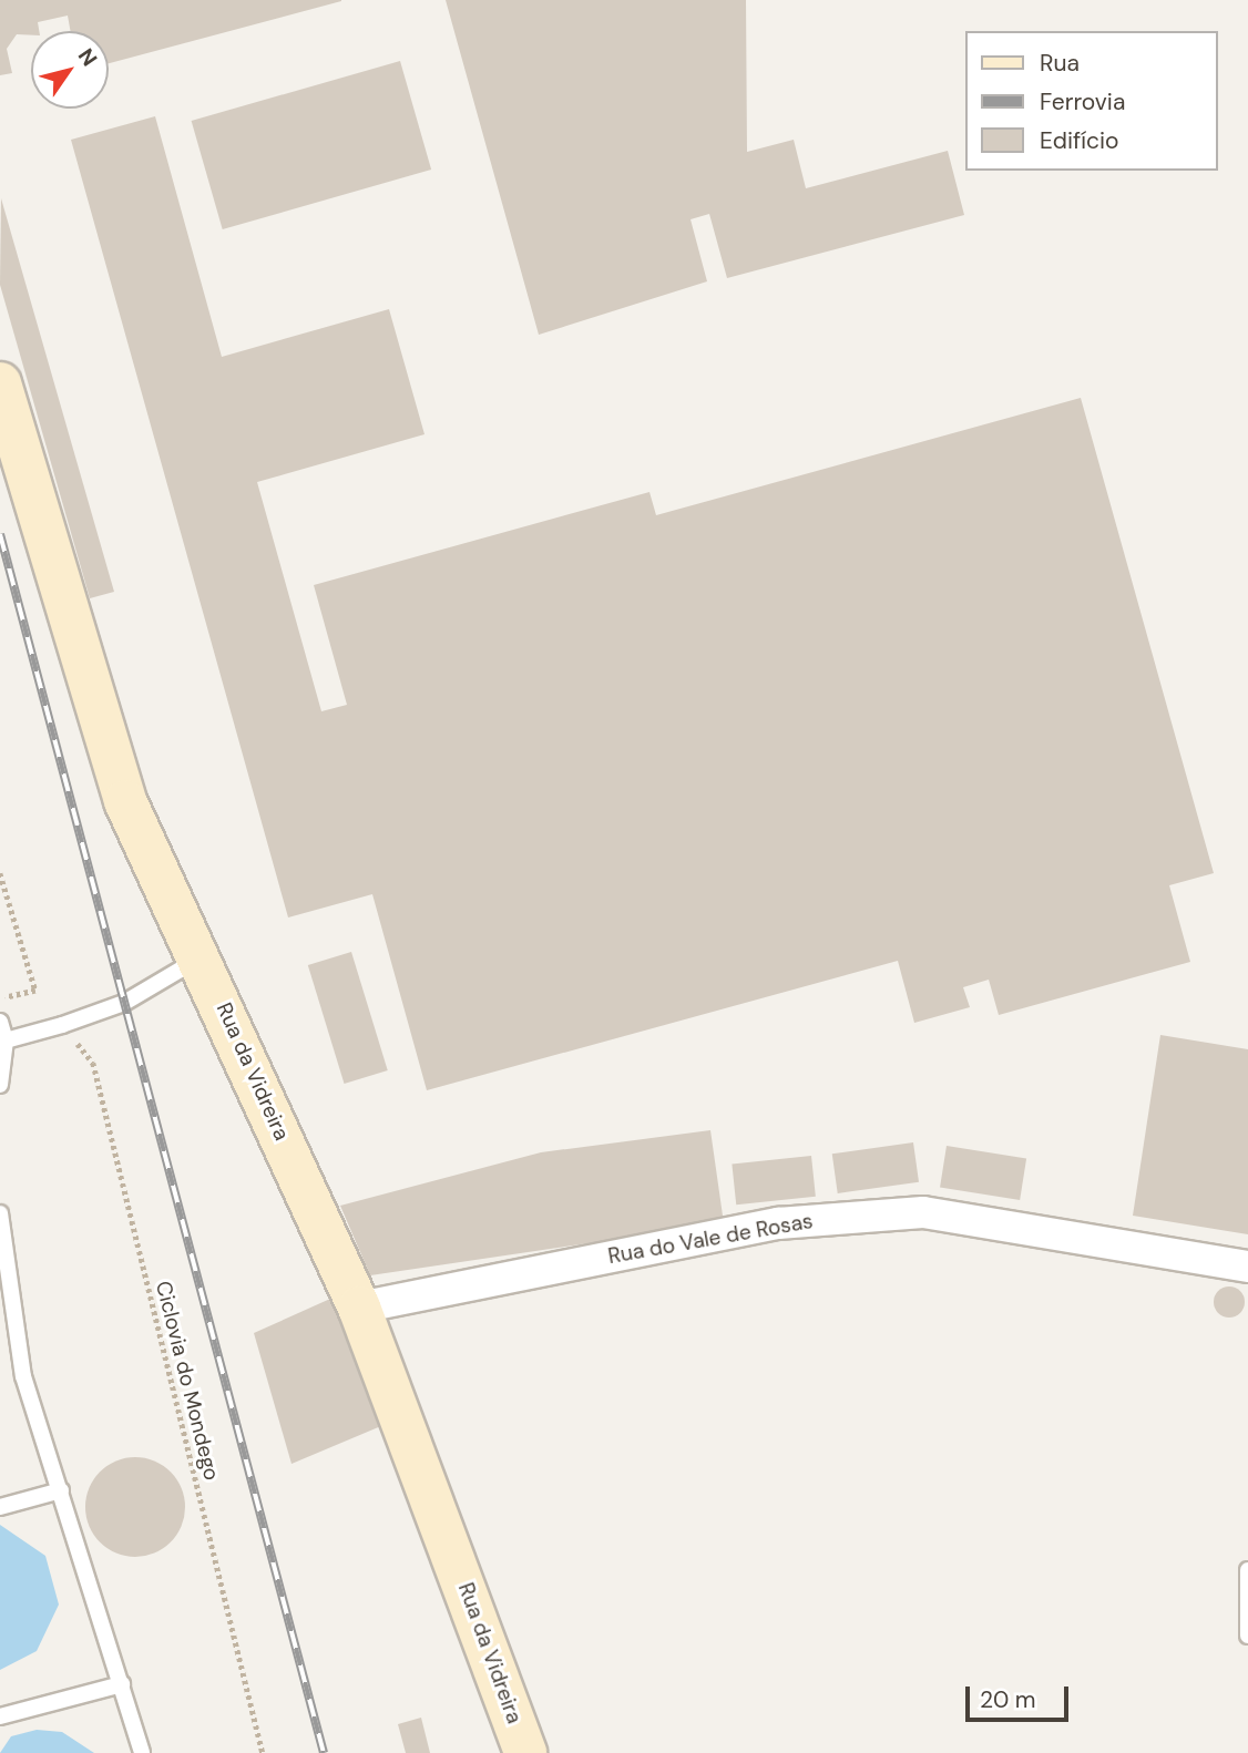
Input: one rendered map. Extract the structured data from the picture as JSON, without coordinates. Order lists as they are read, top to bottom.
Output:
{
  "streets": {
    "street": ["Rua da Vidreira", "Rua do Vale de Rosas"],
    "path": ["Ciclovia do Mondego"]
  },
  "crossings": [
    ["Rua da Vidreira", "Rua do Vale de Rosas"]
  ],
  "legend": ["Rua", "Ferrovia", "Edifício"],
  "scale_bar": "20 m",
  "north": "top right"
}
